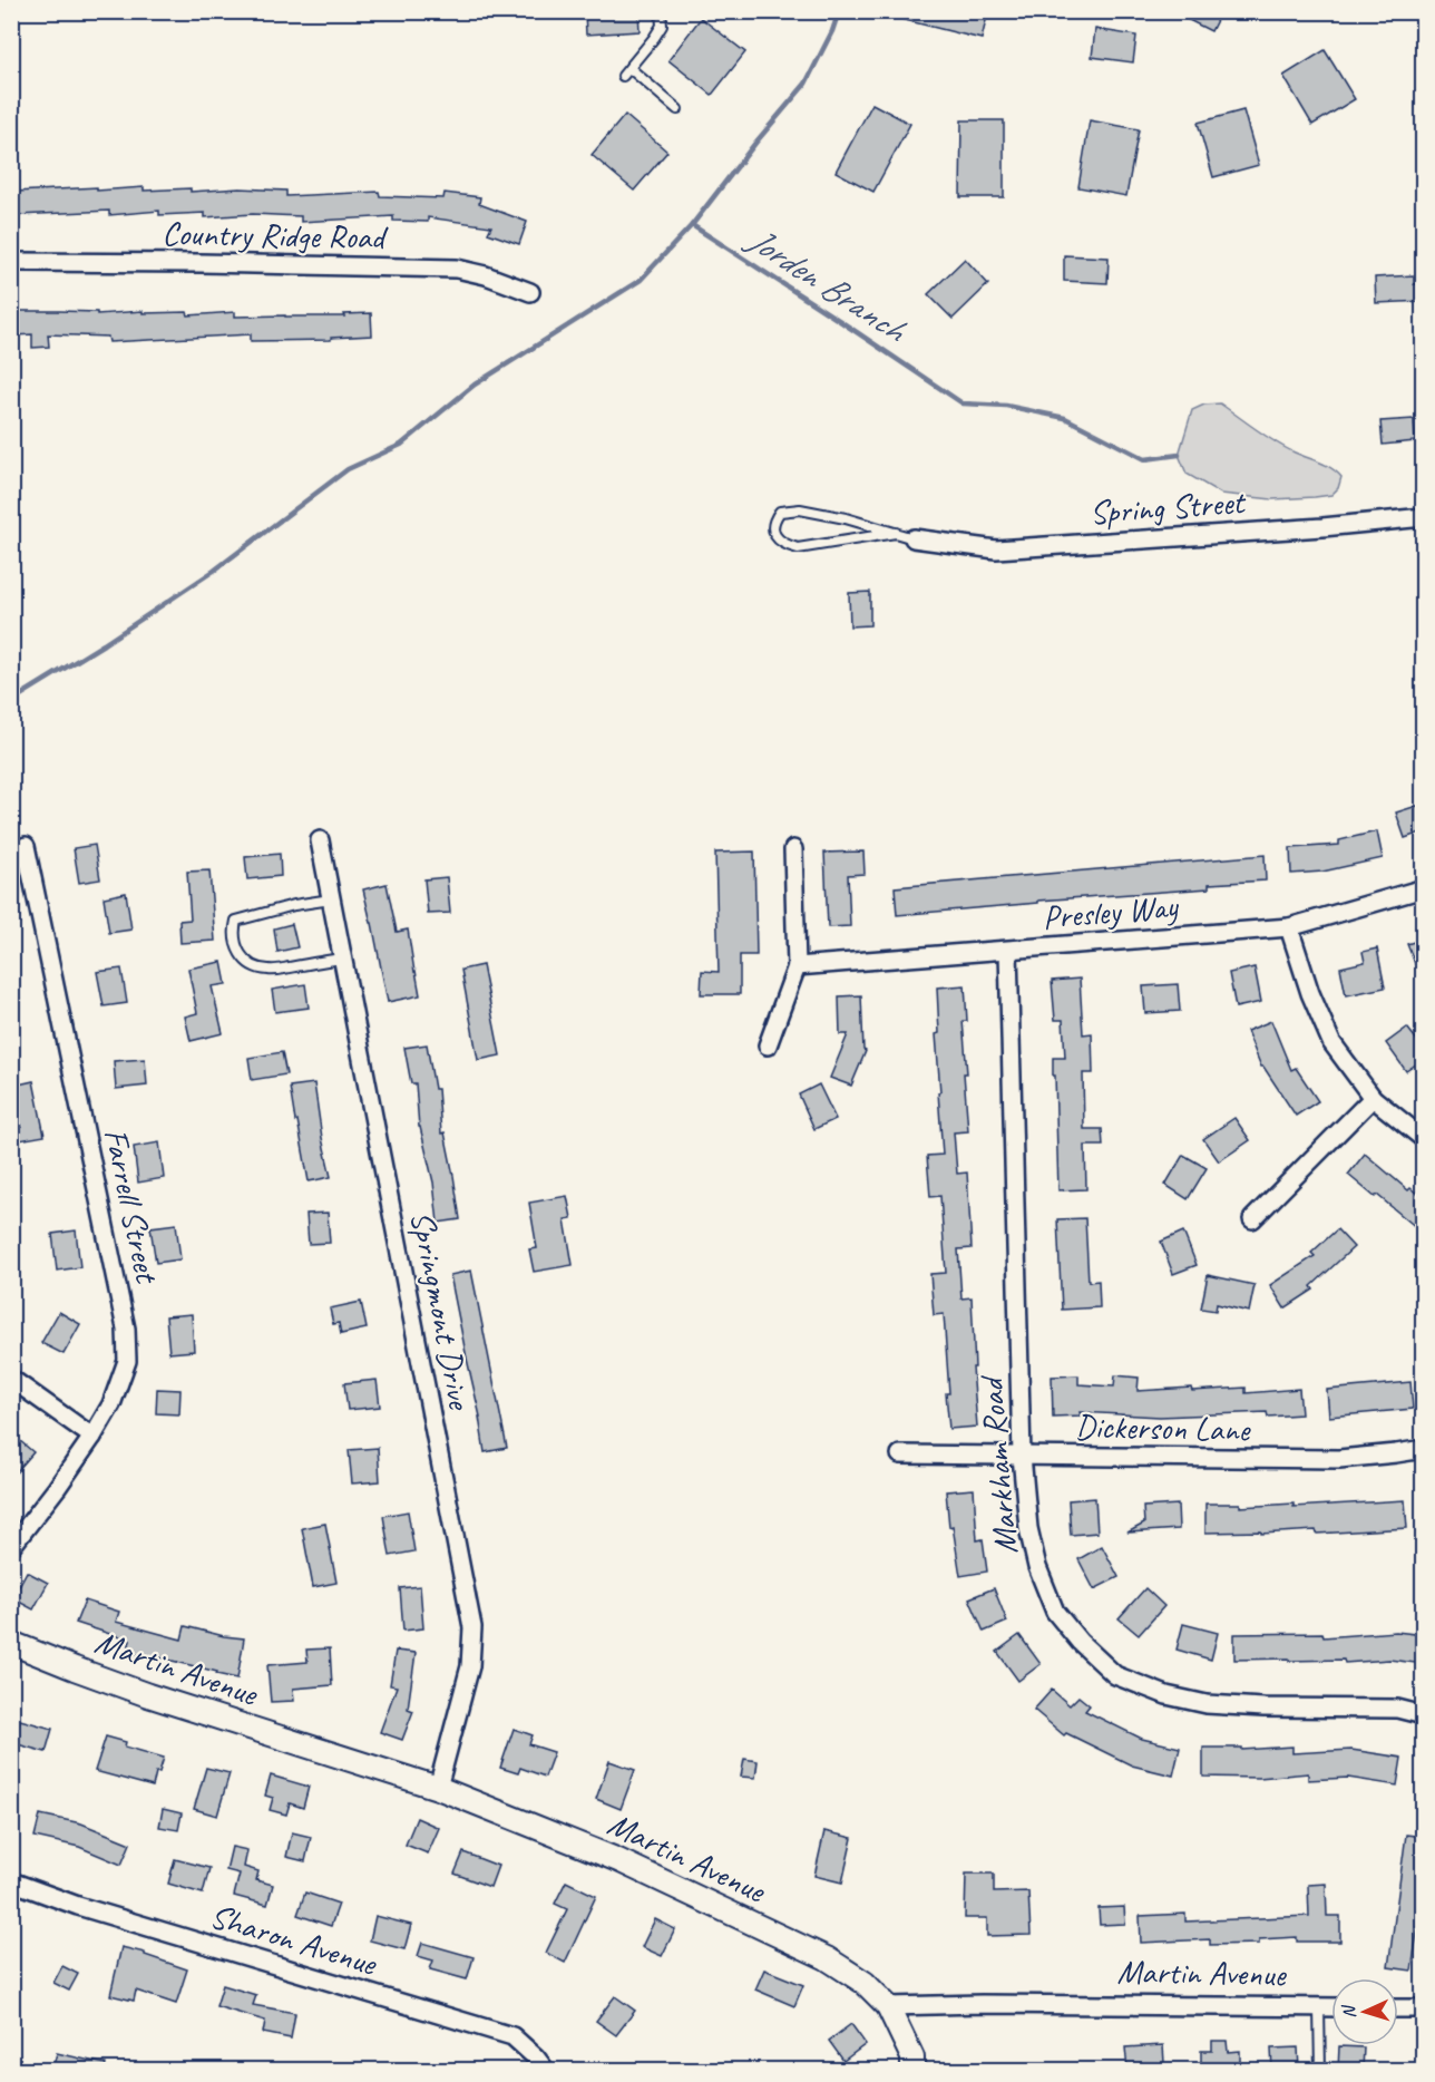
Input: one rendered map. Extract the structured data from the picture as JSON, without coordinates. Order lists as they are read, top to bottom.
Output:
{
  "streets": {
    "street": [
      "Country Ridge Road",
      "Spring Street",
      "Presley Way",
      "Farrell Street",
      "Springmont Drive",
      "Dickerson Lane",
      "Markham Road",
      "Martin Avenue",
      "Sharon Avenue"
    ]
  },
  "crossings": [
    ["Presley Way", "Markham Road"],
    ["Springmont Drive", "Martin Avenue"],
    ["Dickerson Lane", "Markham Road"]
  ],
  "water": ["Jorden Branch"],
  "north": "left"
}
